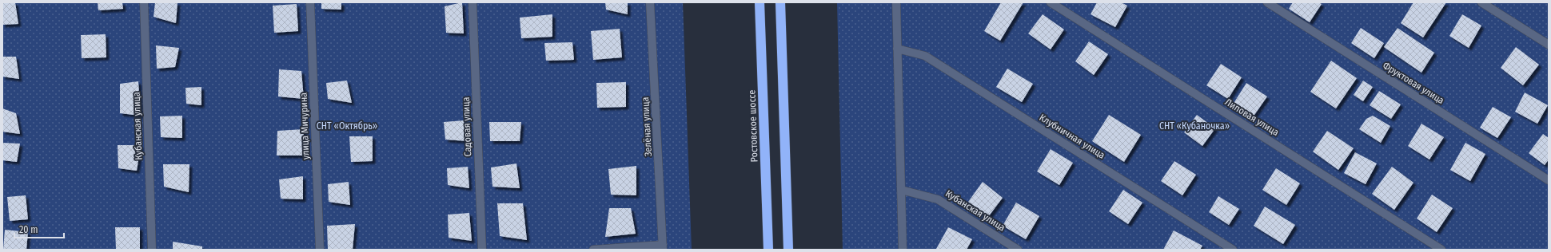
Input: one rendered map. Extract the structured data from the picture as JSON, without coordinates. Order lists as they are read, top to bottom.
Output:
{
  "streets": {
    "highway": ["Ростовское шоссе"],
    "street": [
      "Фруктовая улица",
      "Липовая улица",
      "Кубанская улица",
      "улица Мичурина",
      "Садовая улица",
      "Зелёная улица",
      "Клубничная улица"
    ]
  },
  "parks": ["СНТ «Октябрь»", "СНТ «Кубаночка»"],
  "scale_bar": "20 m"
}
